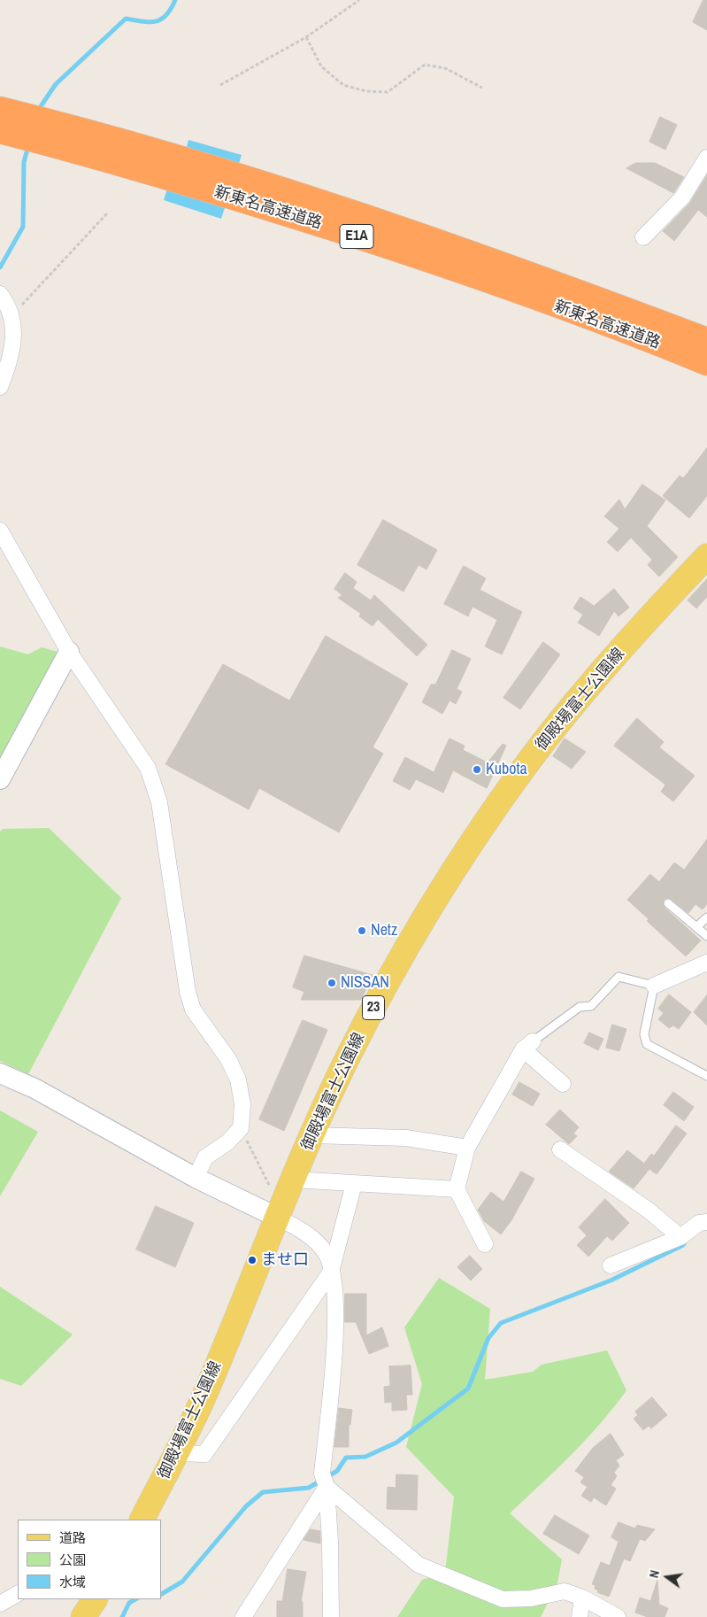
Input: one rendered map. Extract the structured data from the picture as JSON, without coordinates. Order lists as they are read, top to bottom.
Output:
{
  "streets": {
    "highway": ["新東名高速道路", "E1A"],
    "main road": ["御殿場富士公園線", "23"]
  },
  "places": [
    "Kubota",
    "Netz",
    "NISSAN",
    "ませ口"
  ],
  "legend": ["道路", "公園", "水域"],
  "north": "left"
}
